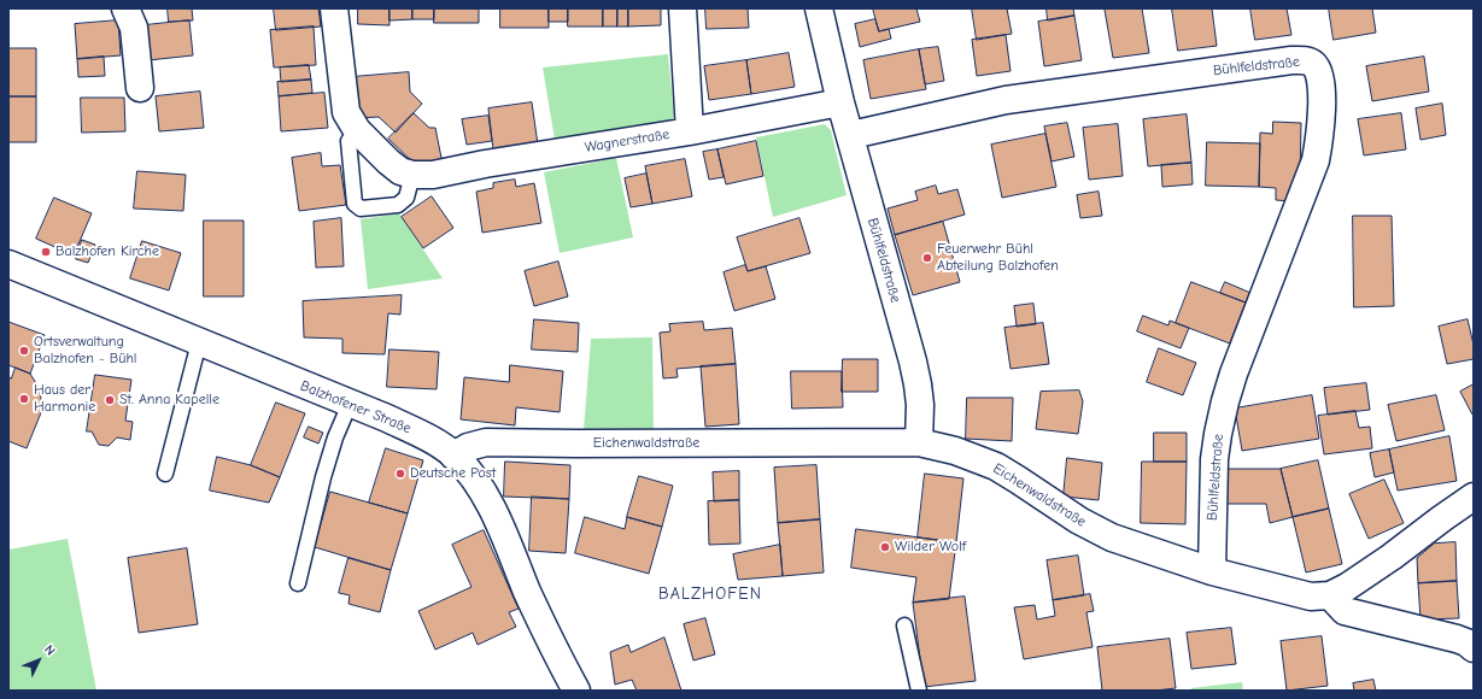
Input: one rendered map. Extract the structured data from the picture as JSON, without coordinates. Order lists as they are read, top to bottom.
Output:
{
  "streets": {
    "street": [
      "Bühlfeldstraße",
      "Wagnerstraße",
      "Balzhofener Straße",
      "Eichenwaldstraße"
    ]
  },
  "crossings": [
    ["Bühlfeldstraße", "Wagnerstraße"],
    ["Bühlfeldstraße", "Eichenwaldstraße"],
    ["Balzhofener Straße", "Eichenwaldstraße"]
  ],
  "districts": ["BALZHOFEN"],
  "places": [
    "Balzhofen Kirche",
    "Feuerwehr Bühl Abteilung Balzhofen",
    "Ortsverwaltung Balzhofen - Bühl",
    "Haus der Harmonie",
    "St. Anna Kapelle",
    "Deutsche Post",
    "Wilder Wolf"
  ],
  "north": "top right"
}
